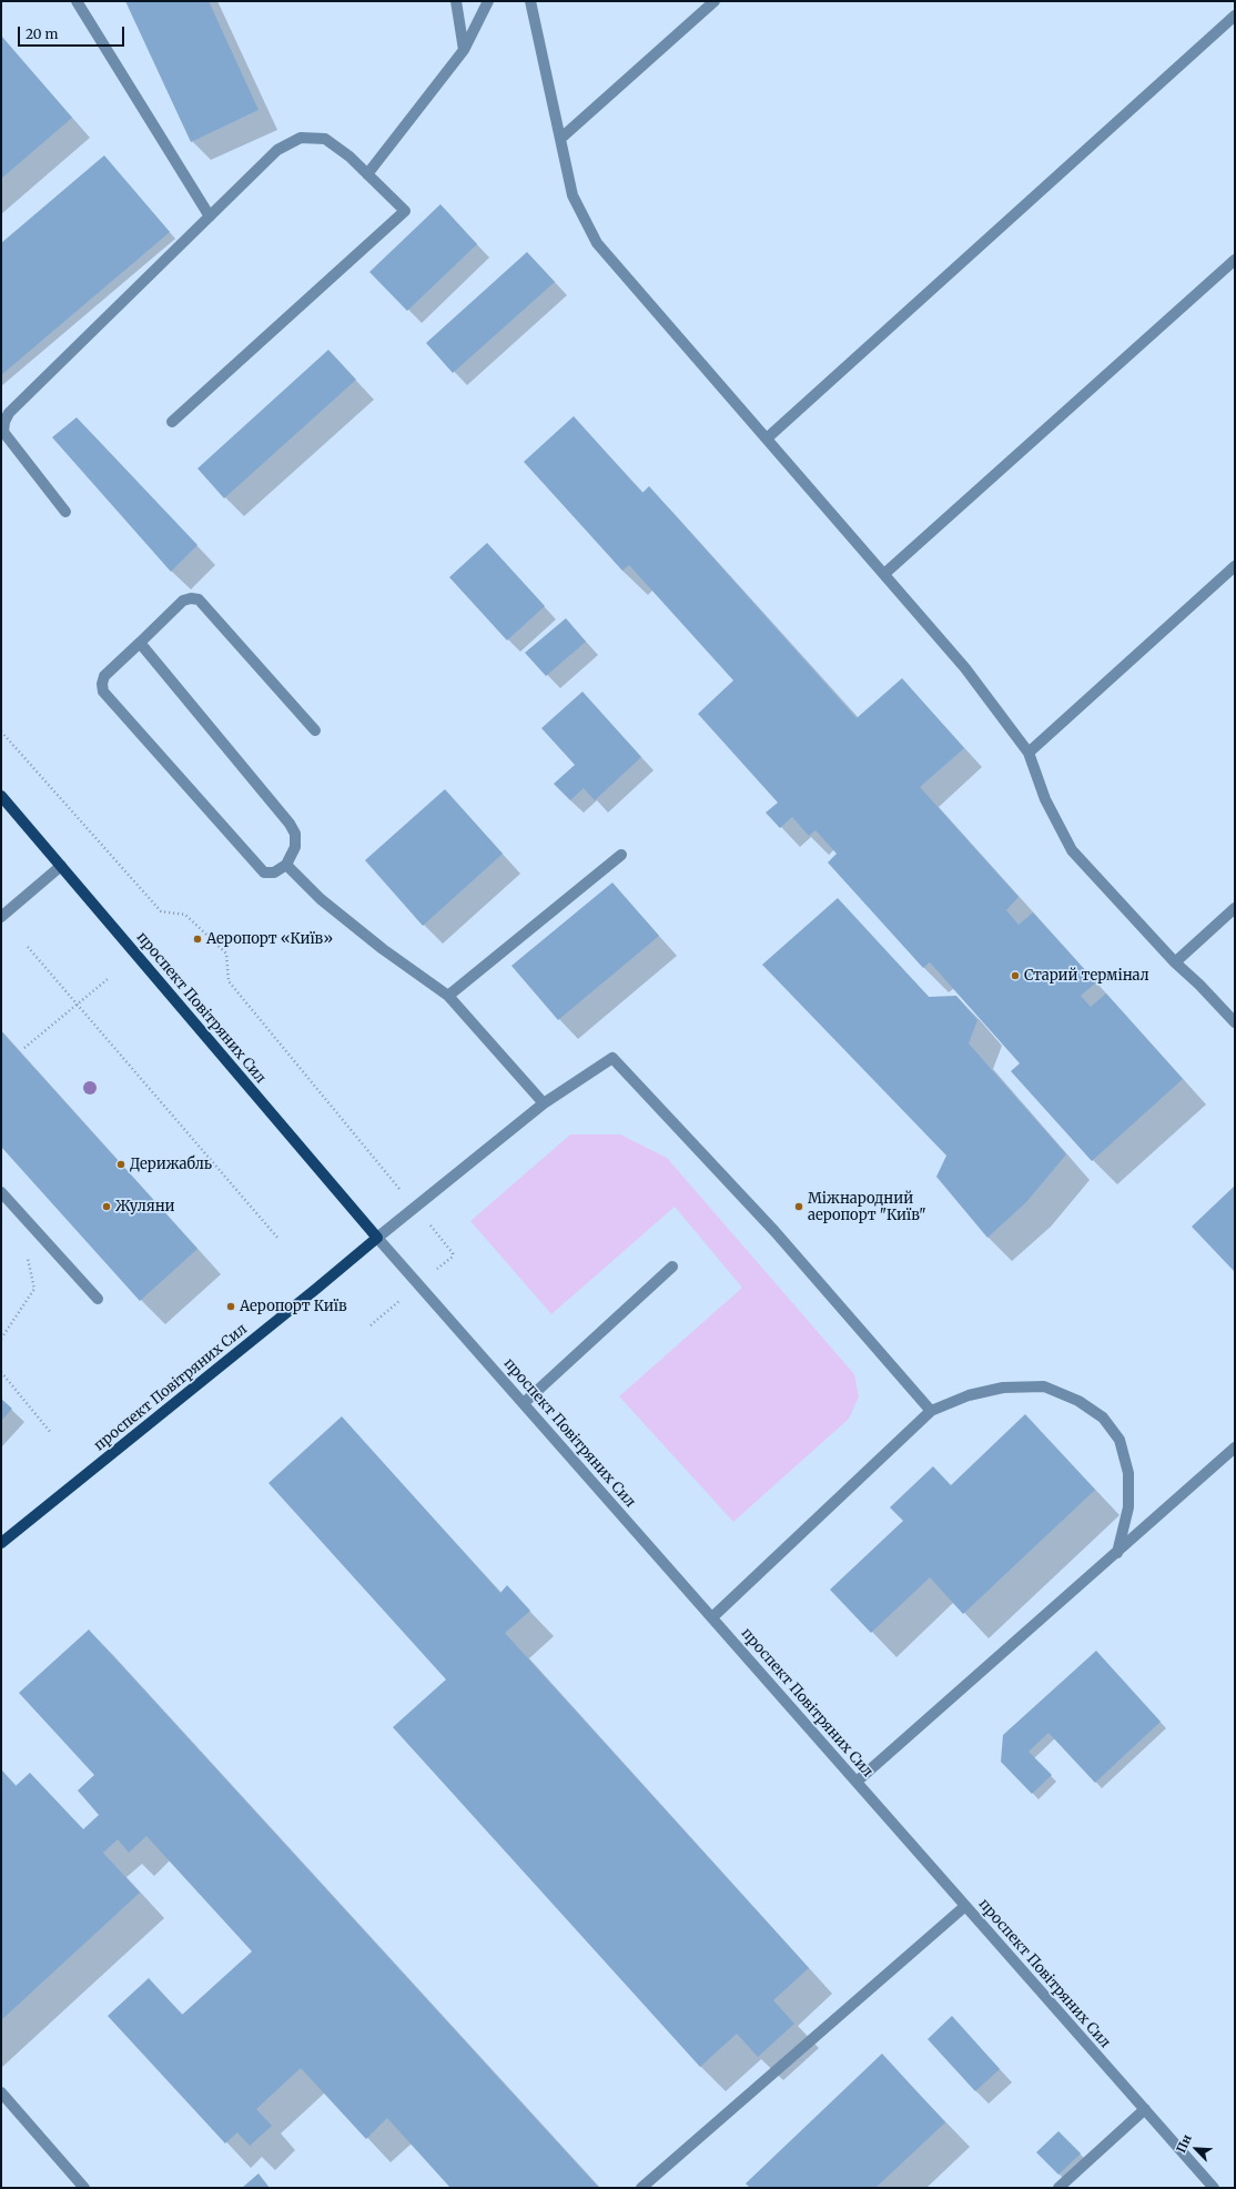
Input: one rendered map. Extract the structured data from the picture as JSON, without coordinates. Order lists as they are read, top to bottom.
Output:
{
  "streets": {
    "main road": ["проспект Повітряних Сил"]
  },
  "places": [
    "Аеропорт «Київ»",
    "Старий термінал",
    "Дерижабль",
    "Жуляни",
    "Міжнародний аеропорт \"Київ\"",
    "Аеропорт Київ"
  ],
  "scale_bar": "20 m",
  "north": "top left"
}
